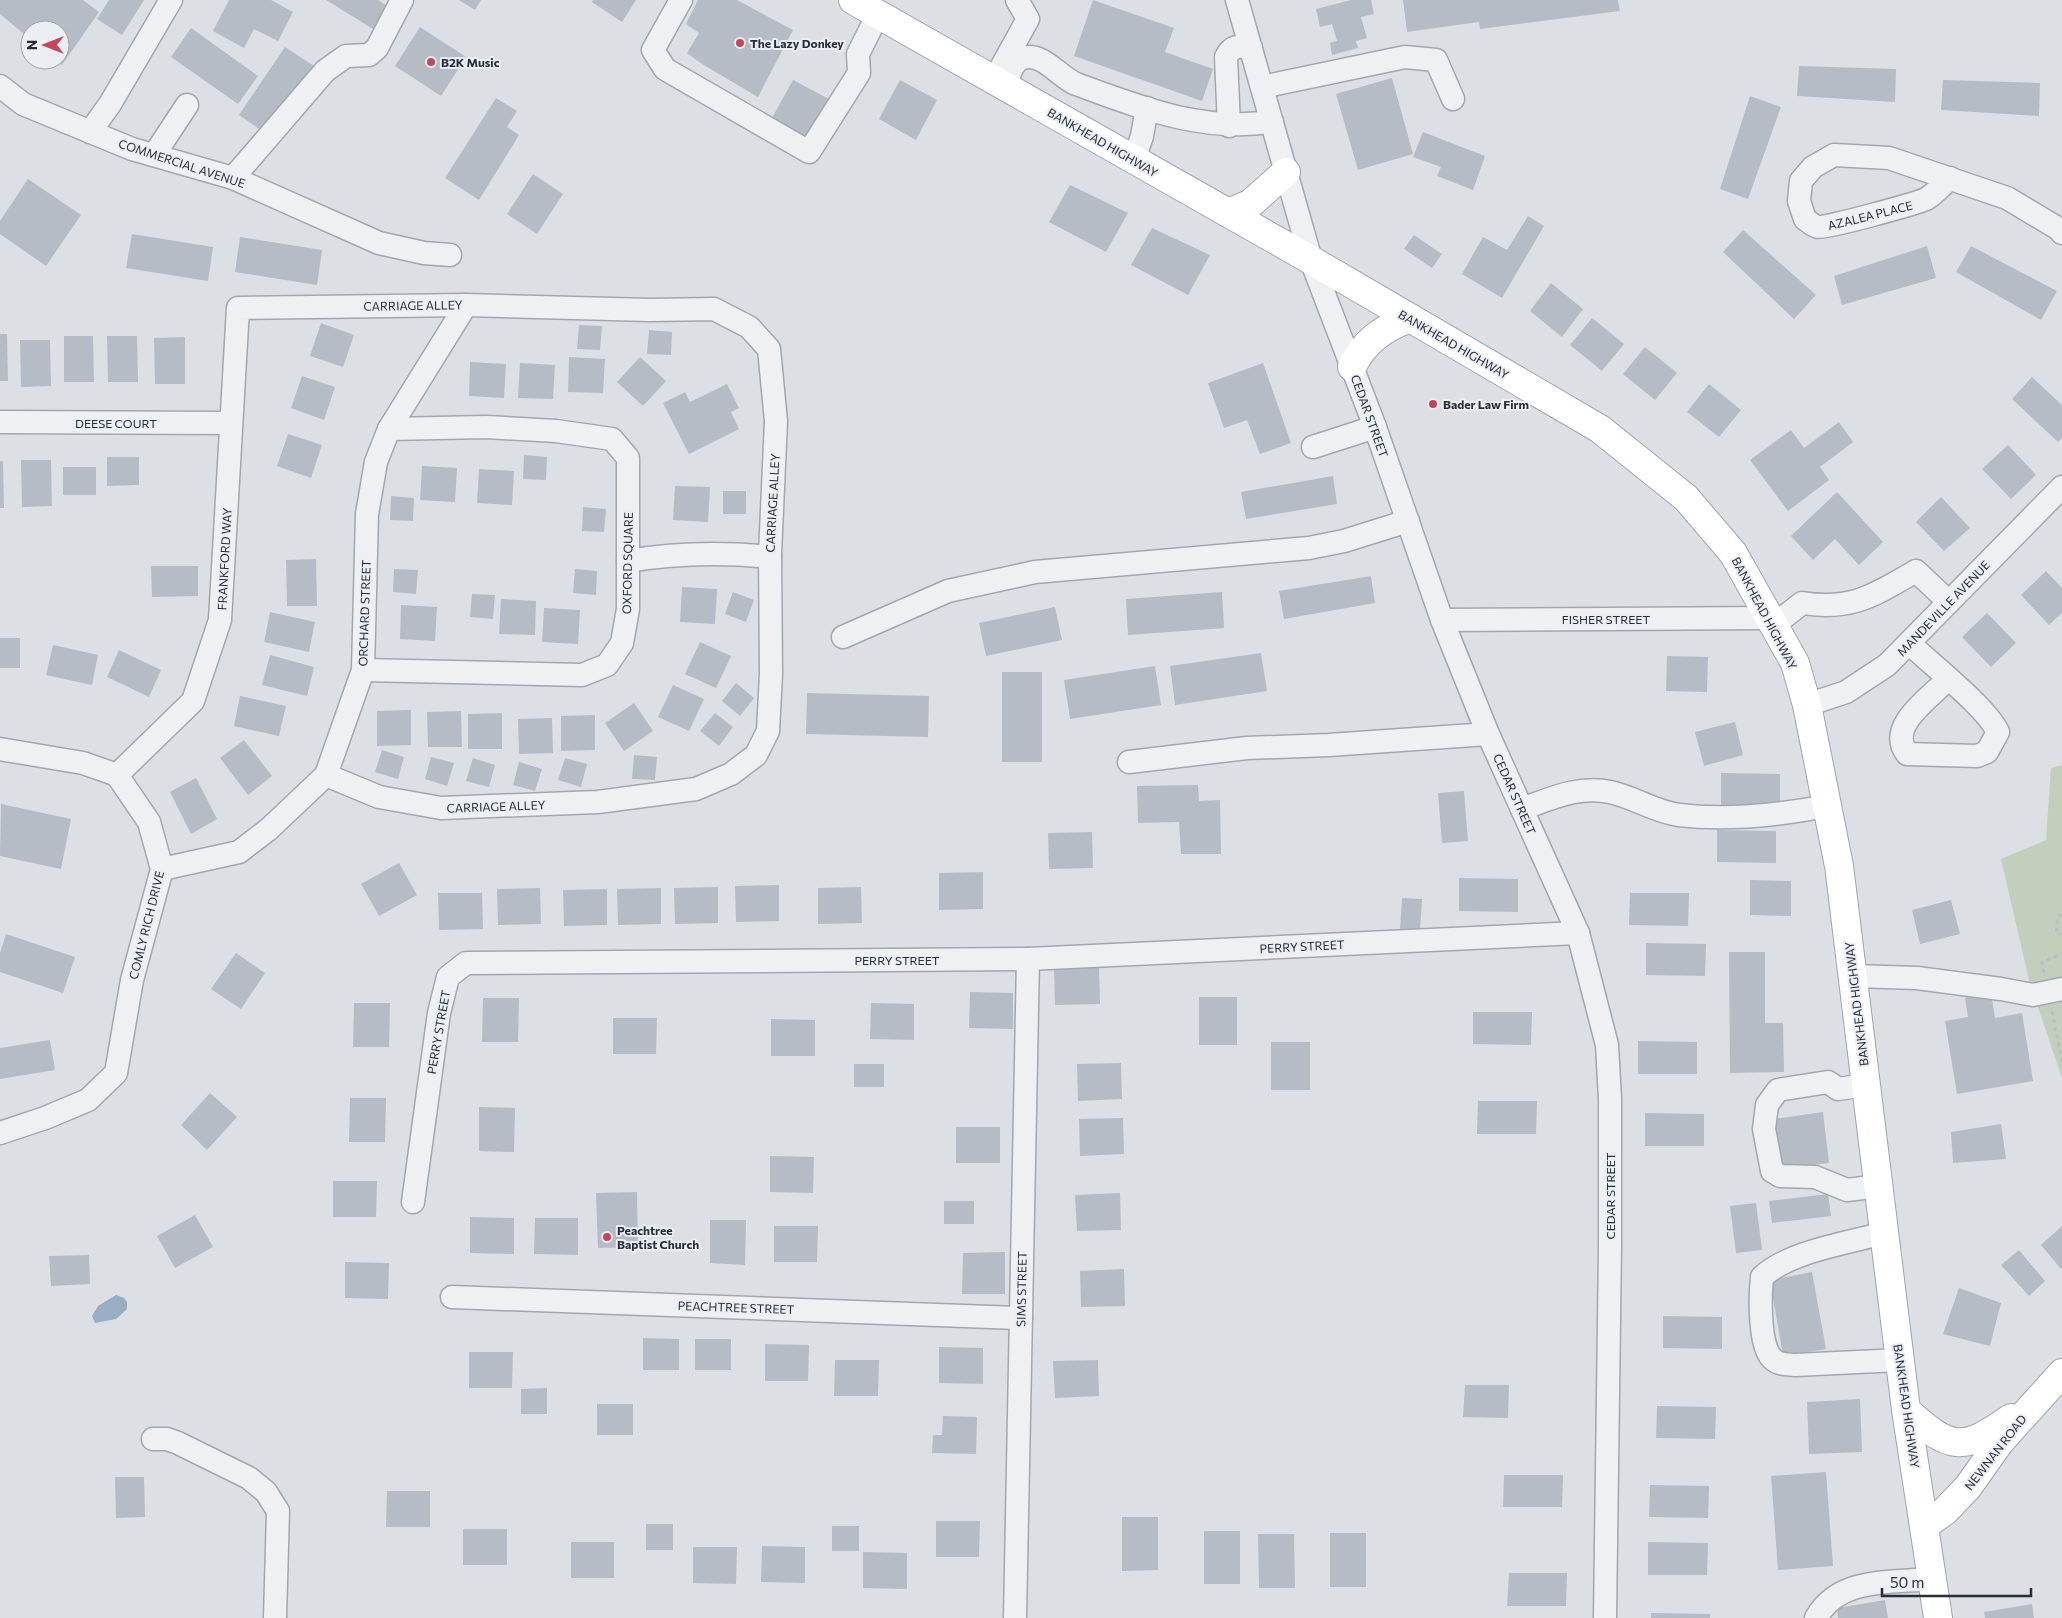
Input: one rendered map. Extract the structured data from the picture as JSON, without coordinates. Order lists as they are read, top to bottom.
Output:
{
  "streets": {
    "main road": ["BANKHEAD HIGHWAY", "NEWNAN ROAD"],
    "street": [
      "COMMERCIAL AVENUE",
      "AZALEA PLACE",
      "CARRIAGE ALLEY",
      "CEDAR STREET",
      "DEESE COURT",
      "FRANKFORD WAY",
      "OXFORD SQUARE",
      "MANDEVILLE AVENUE",
      "ORCHARD STREET",
      "FISHER STREET",
      "COMLY RICH DRIVE",
      "PERRY STREET",
      "SIMS STREET",
      "PEACHTREE STREET"
    ]
  },
  "crossings": [
    ["BANKHEAD HIGHWAY", "CEDAR STREET"],
    ["BANKHEAD HIGHWAY", "MANDEVILLE AVENUE"],
    ["BANKHEAD HIGHWAY", "FISHER STREET"],
    ["BANKHEAD HIGHWAY", "NEWNAN ROAD"],
    ["CARRIAGE ALLEY", "FRANKFORD WAY"],
    ["CARRIAGE ALLEY", "ORCHARD STREET"],
    ["CEDAR STREET", "FISHER STREET"],
    ["CEDAR STREET", "PERRY STREET"],
    ["DEESE COURT", "FRANKFORD WAY"],
    ["FRANKFORD WAY", "COMLY RICH DRIVE"],
    ["OXFORD SQUARE", "ORCHARD STREET"],
    ["ORCHARD STREET", "COMLY RICH DRIVE"],
    ["PERRY STREET", "SIMS STREET"],
    ["SIMS STREET", "PEACHTREE STREET"]
  ],
  "places": [
    "The Lazy Donkey",
    "B2K Music",
    "Bader Law Firm",
    "Peachtree Baptist Church"
  ],
  "scale_bar": "50 m",
  "north": "left"
}
